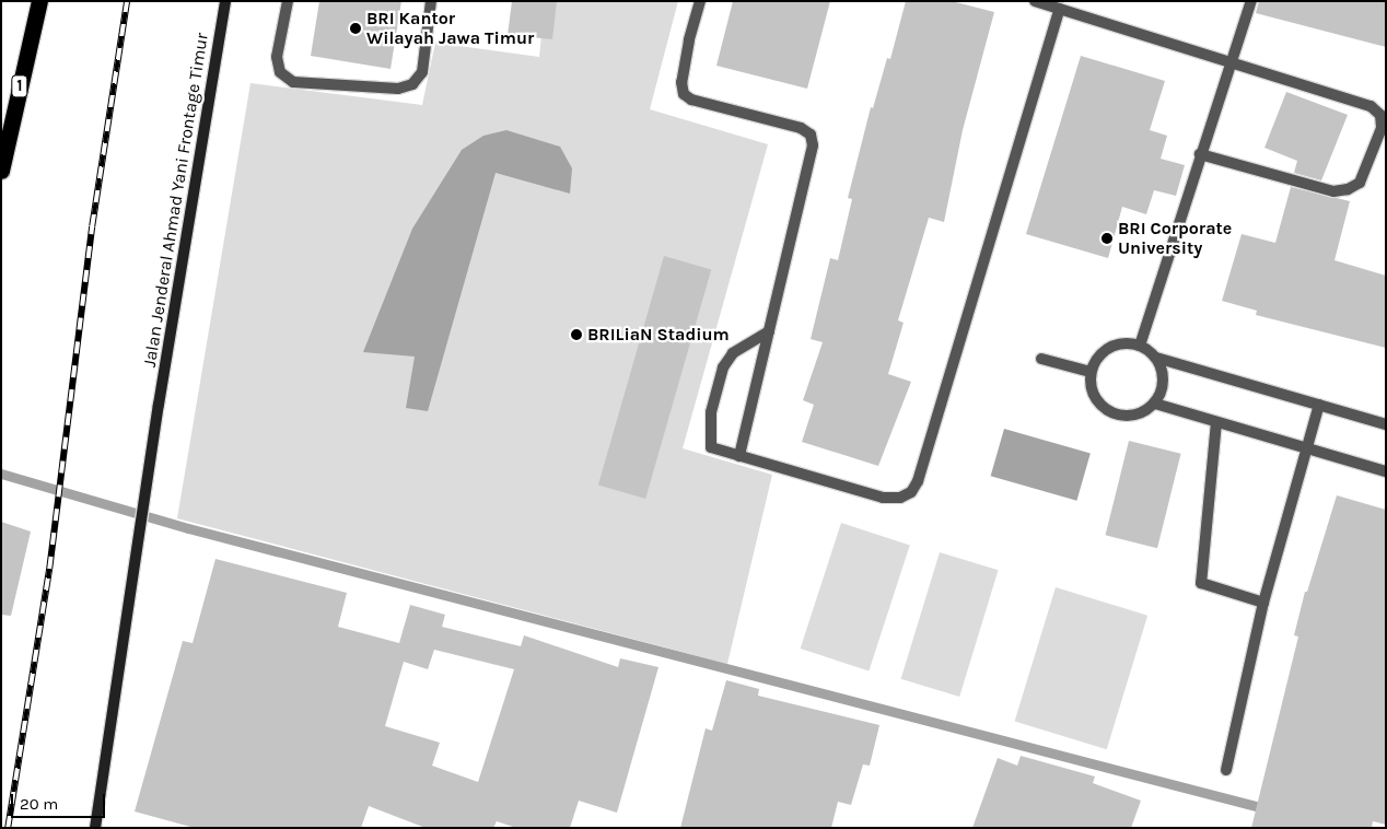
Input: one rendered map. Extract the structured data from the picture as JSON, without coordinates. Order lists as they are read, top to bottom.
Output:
{
  "streets": {
    "highway": ["1"],
    "street": ["Jalan Jenderal Ahmad Yani Frontage Timur"]
  },
  "places": ["BRI Kantor Wilayah Jawa Timur", "BRI Corporate University", "BRILiaN Stadium"],
  "scale_bar": "20 m"
}
